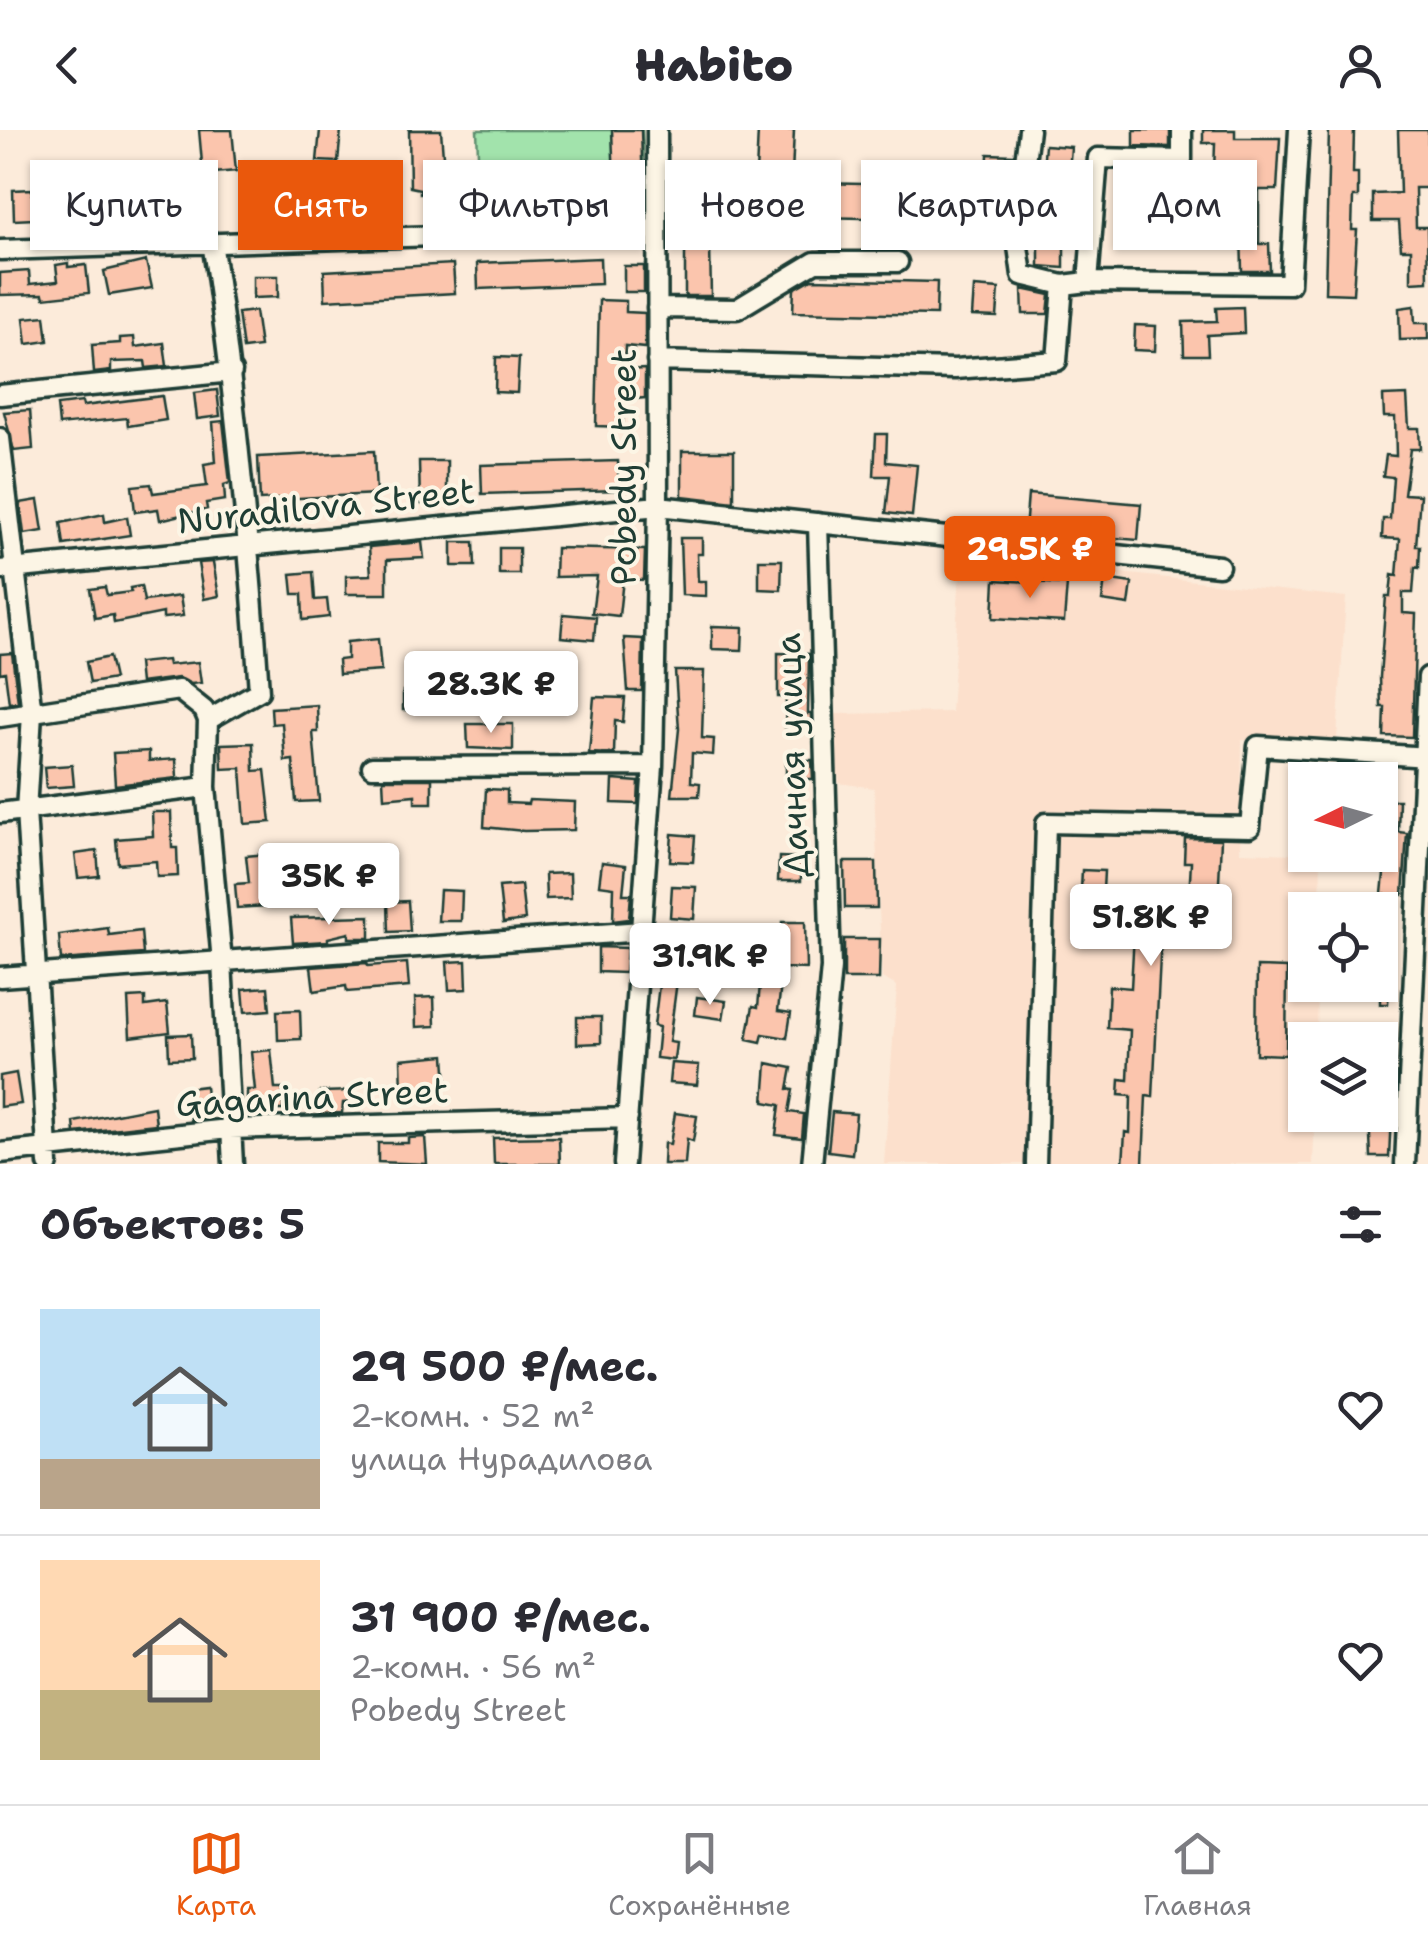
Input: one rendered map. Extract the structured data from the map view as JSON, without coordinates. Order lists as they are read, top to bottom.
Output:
{
  "streets": {
    "street": [
      "Pobedy Street",
      "Nuradilova Street",
      "Дачная улица",
      "Gagarina Street"
    ]
  },
  "crossings": [
    ["Pobedy Street", "Nuradilova Street"],
    ["Pobedy Street", "Gagarina Street"],
    ["Nuradilova Street", "Дачная улица"]
  ],
  "north": "left",
  "page": {
    "header": "Habito",
    "chip": [
      "Купить",
      "Снять",
      "Фильтры",
      "Новое",
      "Квартира",
      "Дом"
    ],
    "price": [
      "29.5K ₽",
      "28.3K ₽",
      "35K ₽",
      "51.8K ₽",
      "31.9K ₽"
    ],
    "heading": "Объектов: 5",
    "list": [
      {
        "name": "29 500 ₽/мес.",
        "note": "2-комн. · 52 m² · улица Нурадилова"
      },
      {
        "name": "31 900 ₽/мес.",
        "note": "2-комн. · 56 m² · Pobedy Street"
      }
    ],
    "tabs": ["Карта", "Сохранённые", "Главная"]
  }
}
